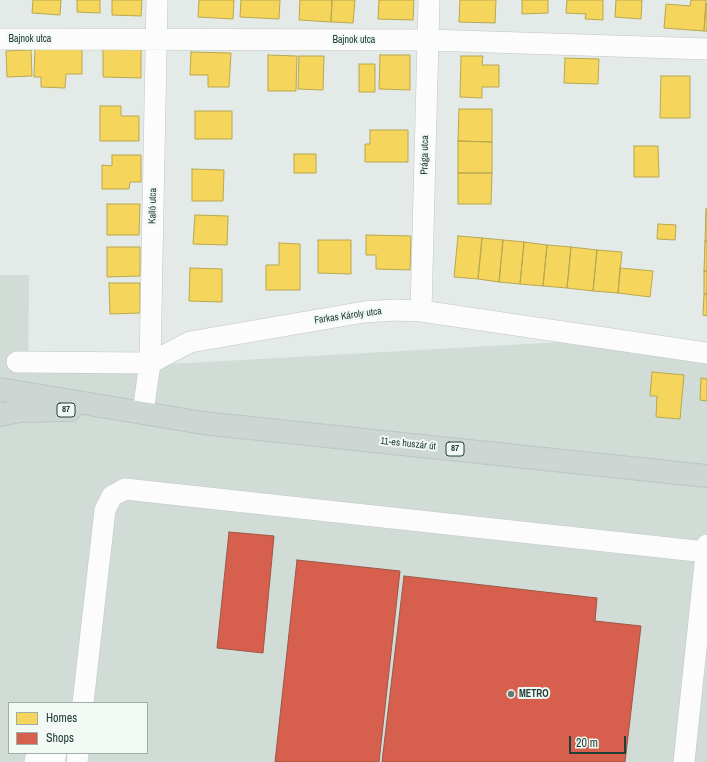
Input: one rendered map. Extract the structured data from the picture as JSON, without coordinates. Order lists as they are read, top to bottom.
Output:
{
  "streets": {
    "main road": ["87", "11-es huszár út"],
    "street": [
      "Bajnok utca",
      "Prága utca",
      "Kalló utca",
      "Farkas Károly utca"
    ]
  },
  "crossings": [
    ["Bajnok utca", "Prága utca"],
    ["Bajnok utca", "Kalló utca"],
    ["Prága utca", "Farkas Károly utca"],
    ["Kalló utca", "Farkas Károly utca"],
    ["Kalló utca", "87"],
    ["Kalló utca", "11-es huszár út"],
    ["87", "11-es huszár út"]
  ],
  "places": ["METRO"],
  "legend": ["Homes", "Shops"],
  "scale_bar": "20 m"
}
